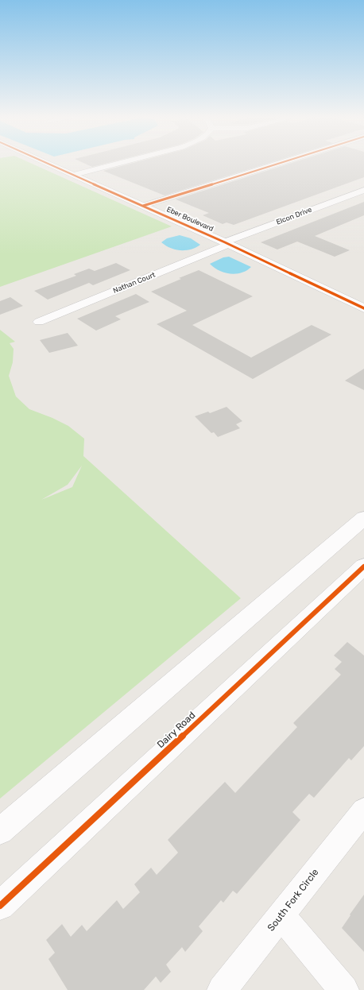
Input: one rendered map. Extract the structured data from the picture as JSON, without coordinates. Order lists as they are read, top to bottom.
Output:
{
  "streets": {
    "street": [
      "Elcon Drive",
      "Eber Boulevard",
      "Nathan Court",
      "Dairy Road",
      "South Fork Circle"
    ]
  },
  "crossings": [
    ["Elcon Drive", "Eber Boulevard"],
    ["Elcon Drive", "Nathan Court"],
    ["Eber Boulevard", "Nathan Court"]
  ]
}
